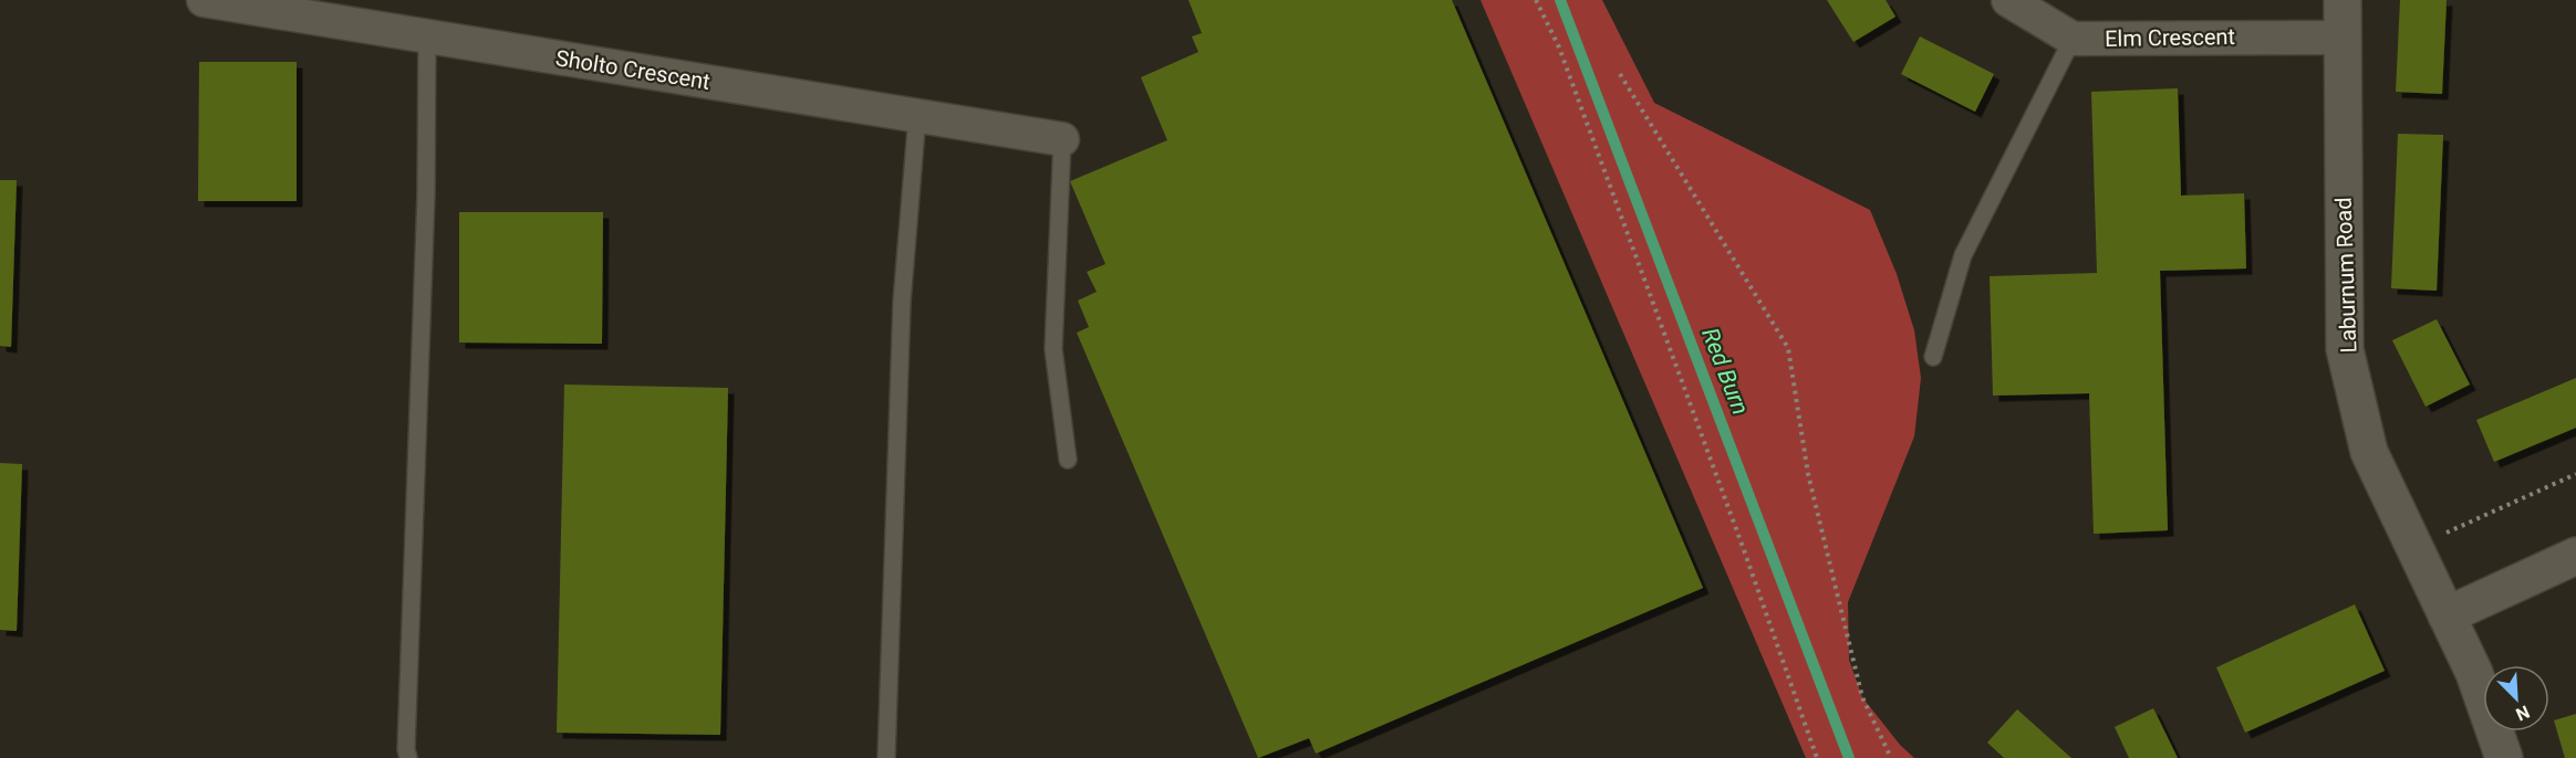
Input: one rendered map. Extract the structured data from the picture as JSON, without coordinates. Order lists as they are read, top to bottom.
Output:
{
  "streets": {
    "street": ["Elm Crescent", "Sholto Crescent", "Laburnum Road"]
  },
  "crossings": [
    ["Elm Crescent", "Laburnum Road"]
  ],
  "water": ["Red Burn"],
  "north": "bottom right"
}
